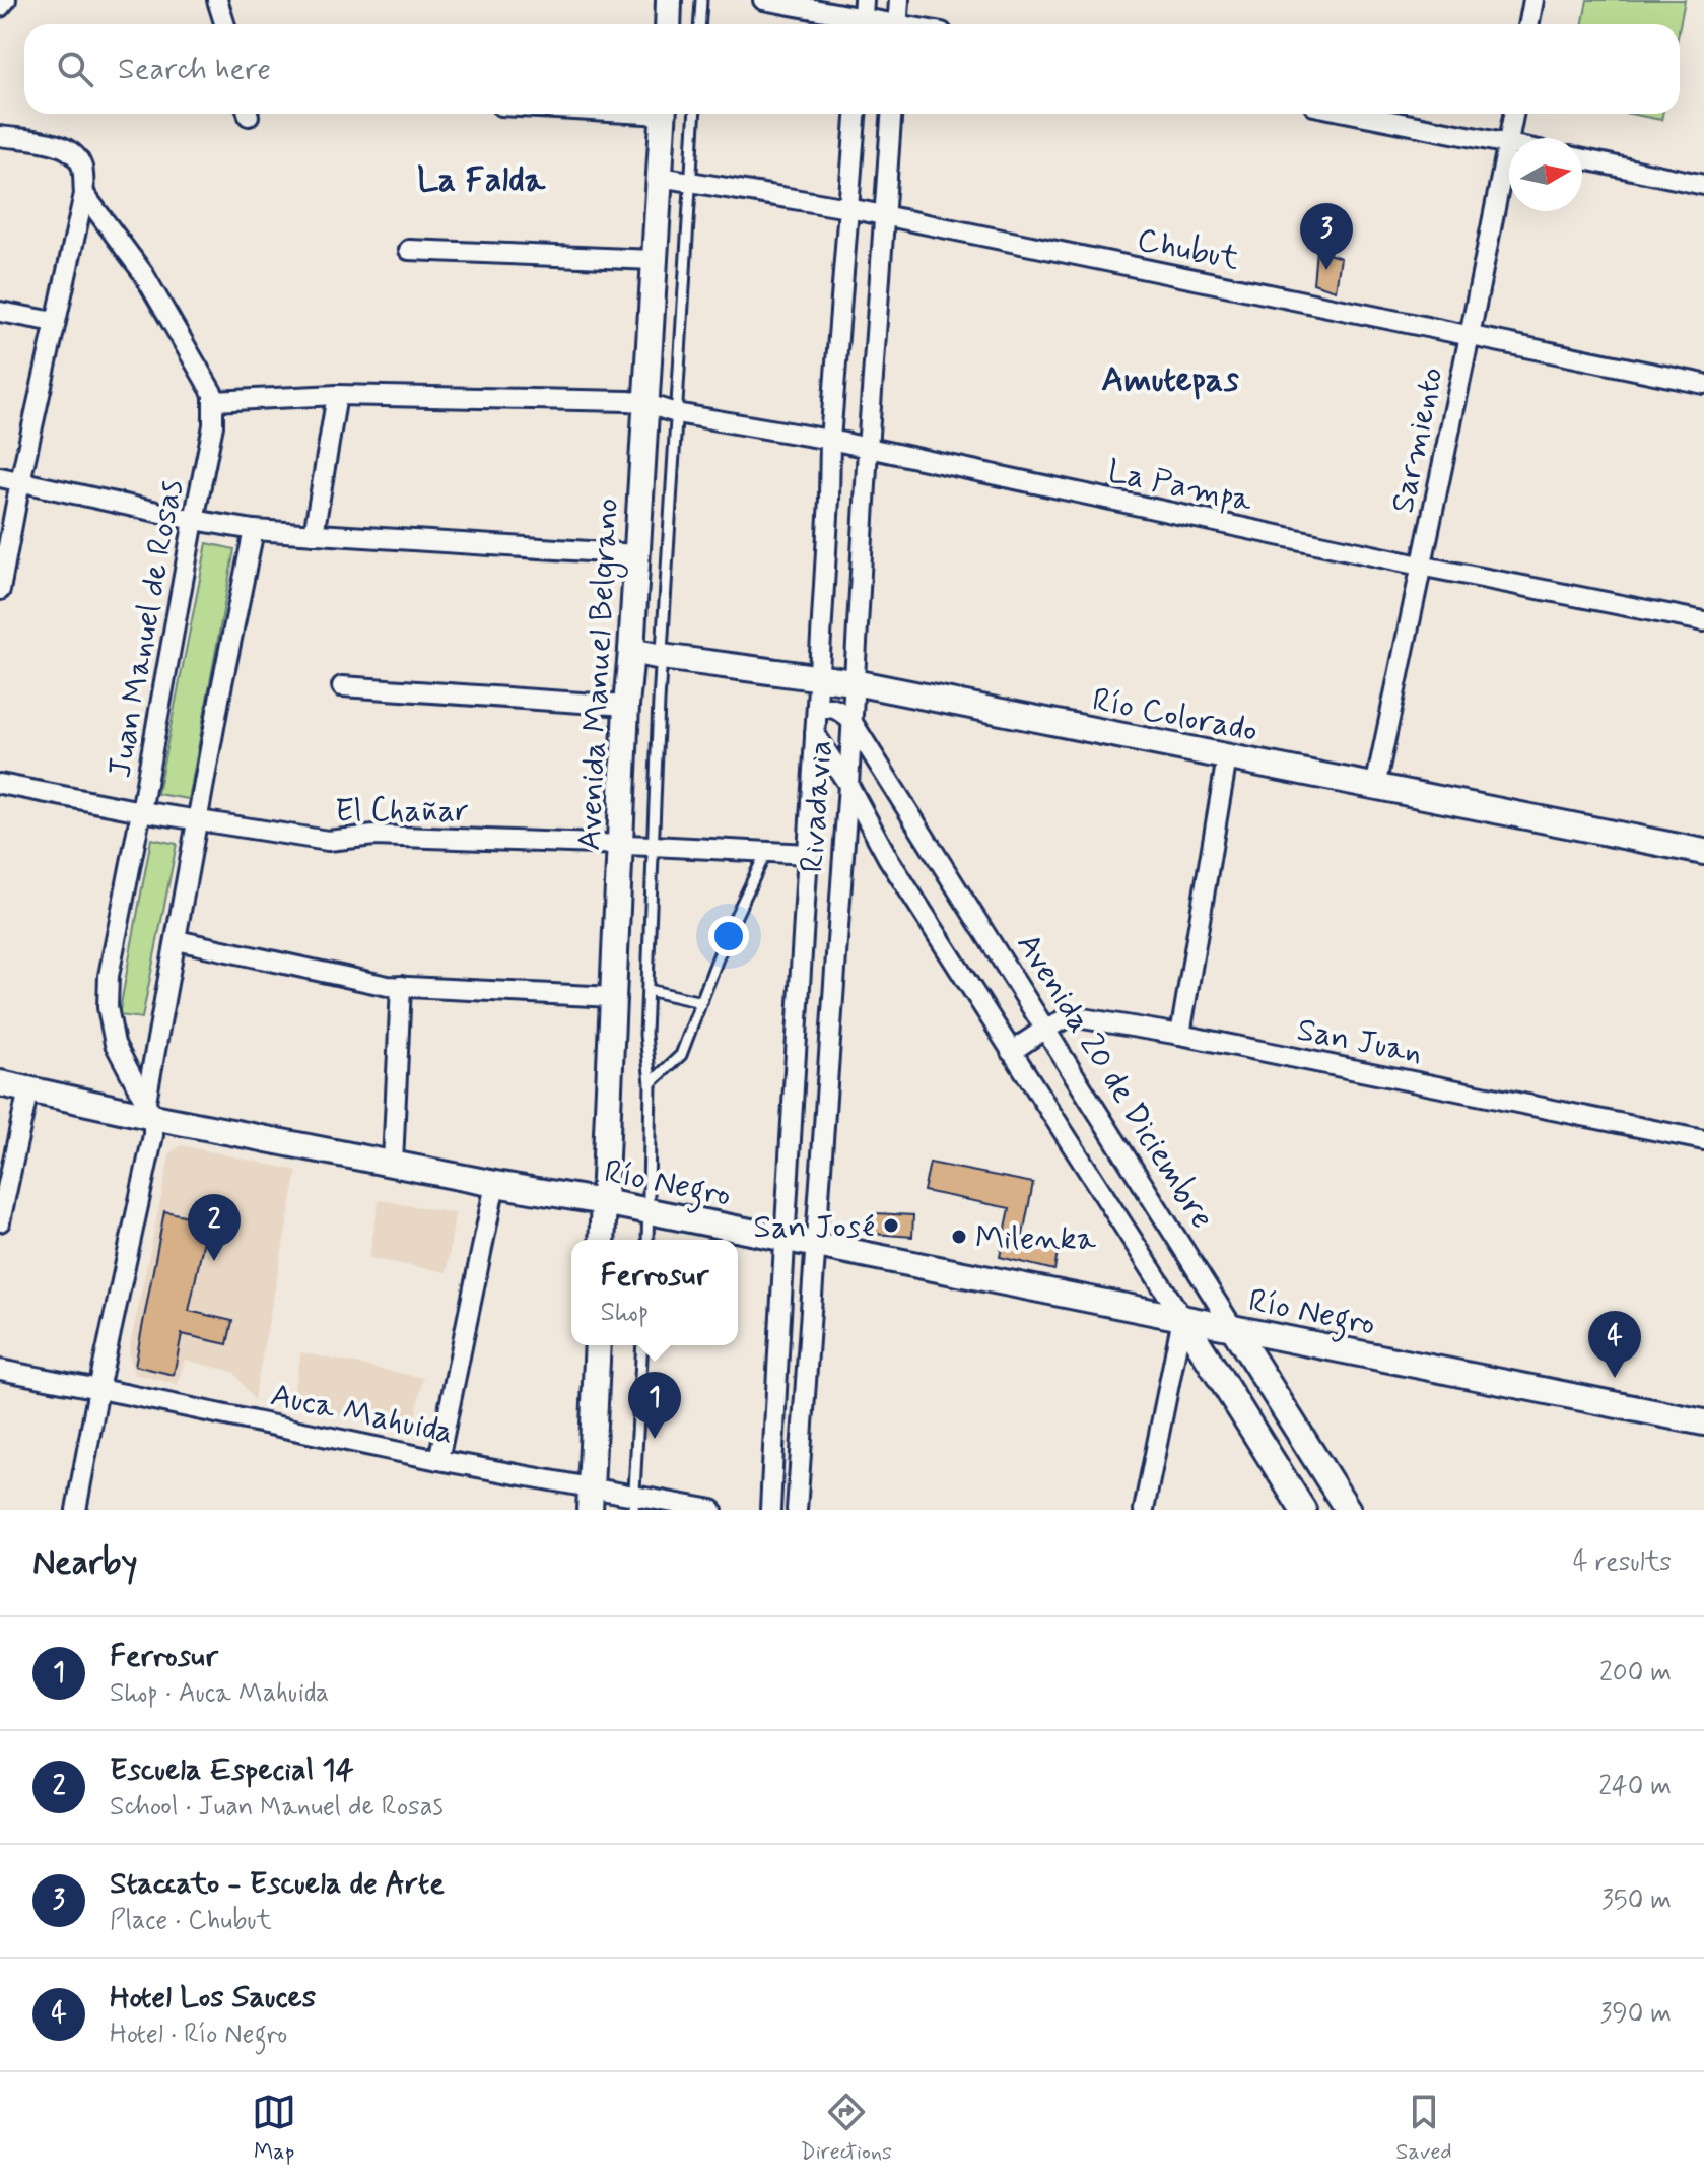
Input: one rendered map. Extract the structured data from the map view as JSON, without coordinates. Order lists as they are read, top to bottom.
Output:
{
  "streets": {
    "street": [
      "Chubut",
      "Sarmiento",
      "La Pampa",
      "Juan Manuel de Rosas",
      "Avenida Manuel Belgrano",
      "Río Colorado",
      "Rivadavia",
      "El Chañar",
      "San Juan",
      "Avenida 20 de Diciembre",
      "Río Negro",
      "Auca Mahuida"
    ]
  },
  "crossings": [
    ["Chubut", "Sarmiento"],
    ["Chubut", "Avenida Manuel Belgrano"],
    ["Chubut", "Rivadavia"],
    ["Sarmiento", "La Pampa"],
    ["Sarmiento", "Río Colorado"],
    ["La Pampa", "Juan Manuel de Rosas"],
    ["La Pampa", "Avenida Manuel Belgrano"],
    ["La Pampa", "Rivadavia"],
    ["Juan Manuel de Rosas", "El Chañar"],
    ["Juan Manuel de Rosas", "Río Negro"],
    ["Avenida Manuel Belgrano", "Río Colorado"],
    ["Avenida Manuel Belgrano", "El Chañar"],
    ["Avenida Manuel Belgrano", "Río Negro"],
    ["Río Colorado", "Rivadavia"],
    ["Rivadavia", "El Chañar"],
    ["Rivadavia", "Avenida 20 de Diciembre"],
    ["Rivadavia", "Río Negro"],
    ["San Juan", "Avenida 20 de Diciembre"],
    ["Avenida 20 de Diciembre", "Río Negro"]
  ],
  "districts": ["La Falda", "Amutepas"],
  "places": ["San José", "Milenka"],
  "north": "right",
  "page": {
    "search": "Search here",
    "pins": [
      "3",
      "2",
      "4",
      "1"
    ],
    "popup": ["Ferrosur", "Shop"],
    "heading": ["Nearby", "4 results"],
    "list": [
      {
        "mark": "1",
        "name": "Ferrosur",
        "note": "Shop · Auca Mahuida",
        "value": "200 m"
      },
      {
        "mark": "2",
        "name": "Escuela Especial 14",
        "note": "School · Juan Manuel de Rosas",
        "value": "240 m"
      },
      {
        "mark": "3",
        "name": "Staccato - Escuela de Arte",
        "note": "Place · Chubut",
        "value": "350 m"
      },
      {
        "mark": "4",
        "name": "Hotel Los Sauces",
        "note": "Hotel · Río Negro",
        "value": "390 m"
      }
    ],
    "nav": ["Map", "Directions", "Saved"]
  }
}
